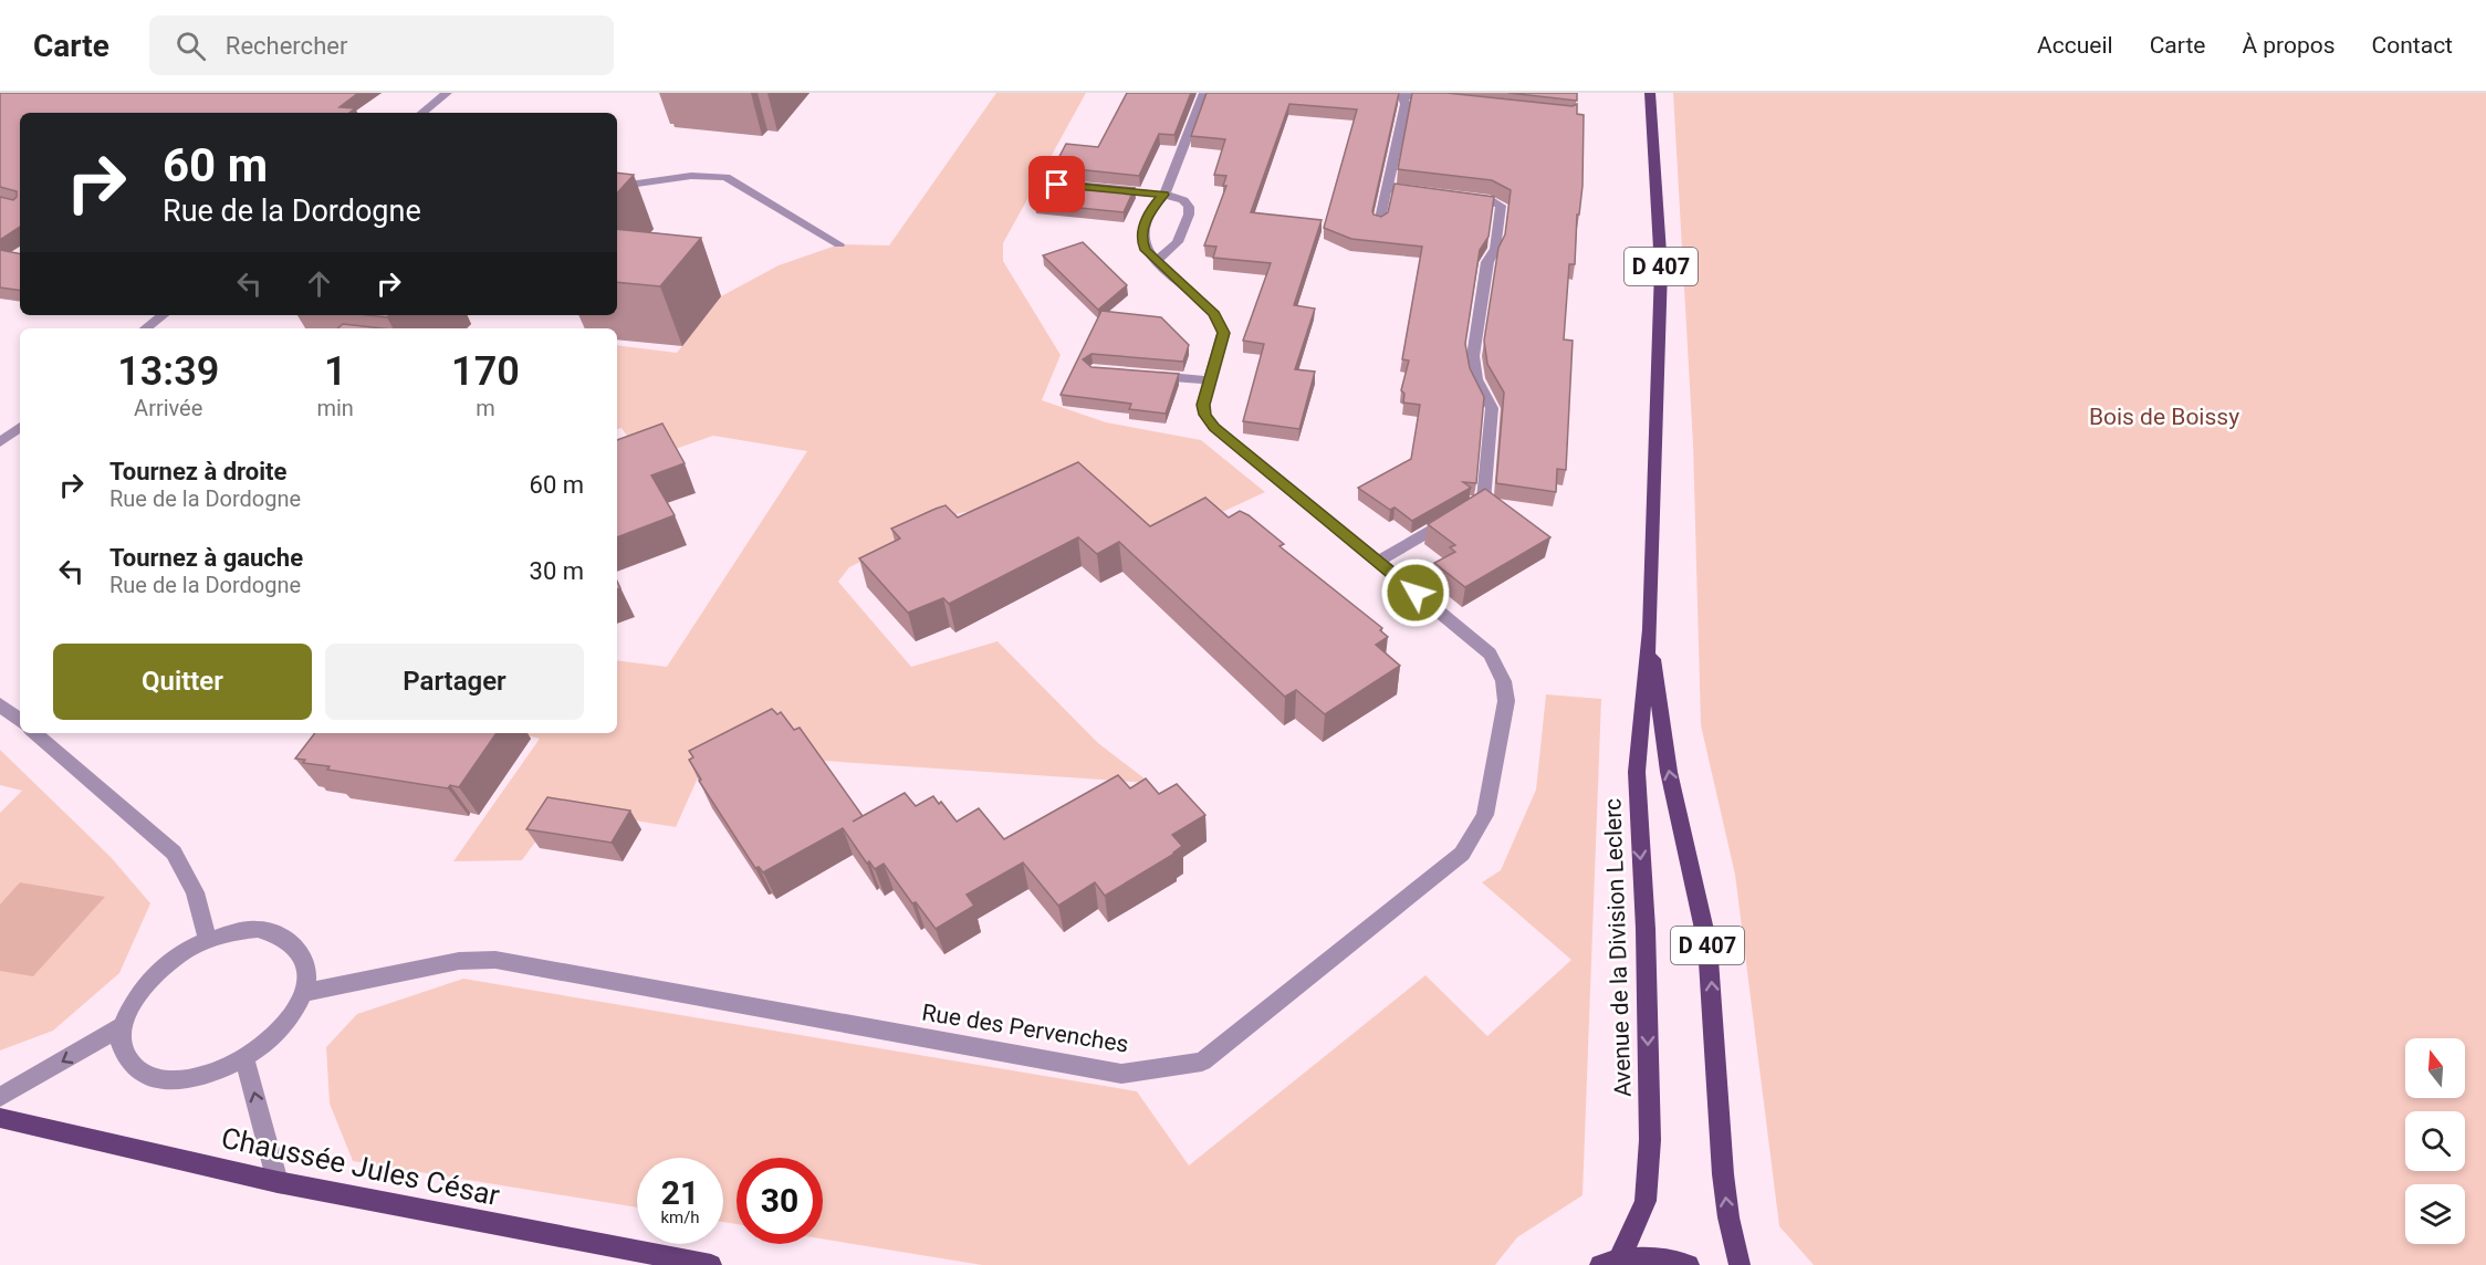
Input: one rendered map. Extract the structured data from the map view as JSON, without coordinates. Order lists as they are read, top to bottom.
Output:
{
  "streets": {
    "main road": ["D 407", "Avenue de la Division Leclerc", "Chaussée Jules César"],
    "street": ["Rue des Pervenches"]
  },
  "parks": ["Bois de Boissy"],
  "north": "top",
  "page": {
    "header": "Carte",
    "search": "Rechercher",
    "nav": [
      "Accueil",
      "Carte",
      "À propos",
      "Contact"
    ],
    "turn": ["60 m", "Rue de la Dordogne"],
    "eta": [
      "13:39",
      "Arrivée",
      "1",
      "min",
      "170",
      "m"
    ],
    "list": [
      {
        "name": "Tournez à droite",
        "note": "Rue de la Dordogne",
        "value": "60 m"
      },
      {
        "name": "Tournez à gauche",
        "note": "Rue de la Dordogne",
        "value": "30 m"
      }
    ],
    "buttons": ["Quitter", "Partager"],
    "speed": "21 km/h",
    "limit": "30"
  }
}
